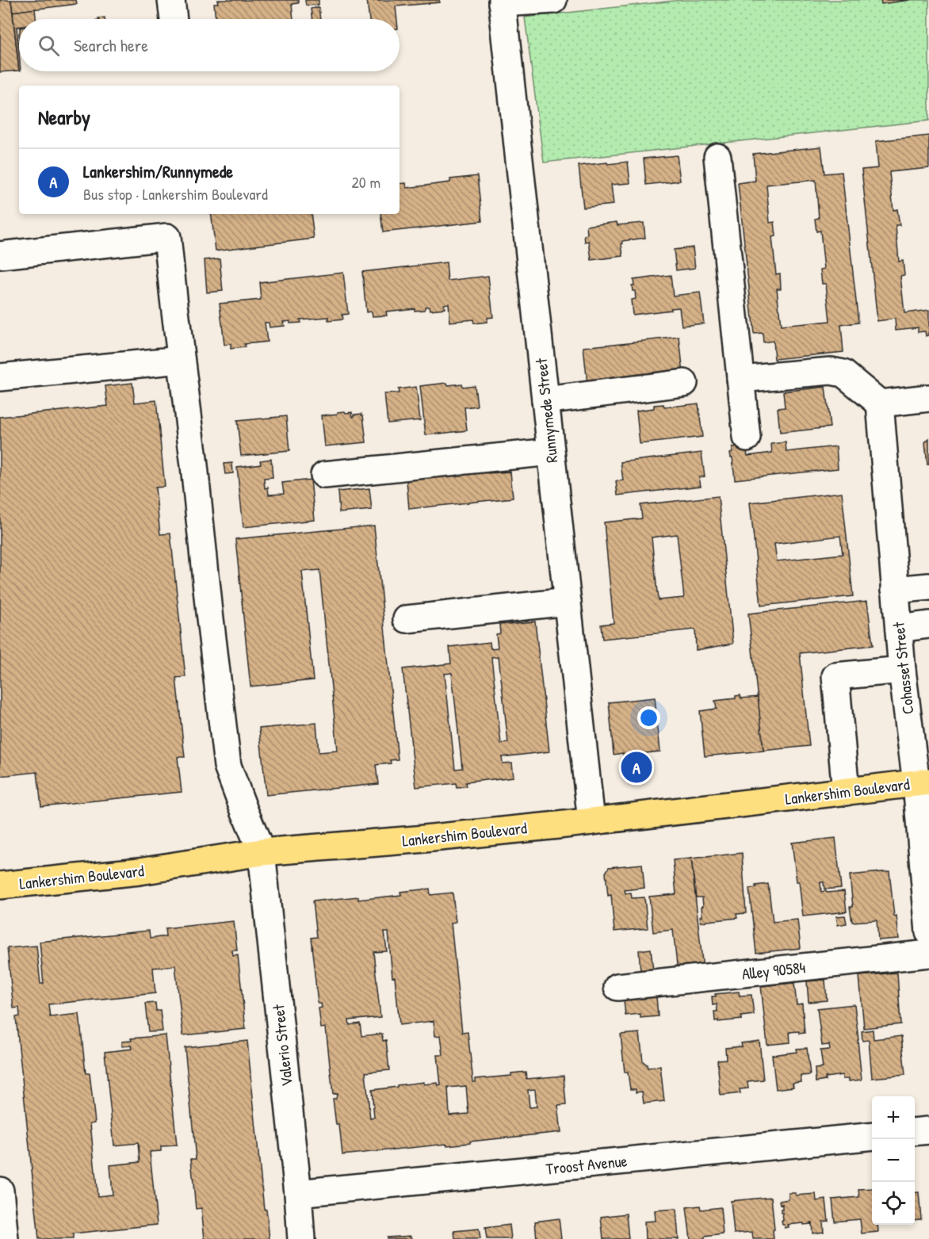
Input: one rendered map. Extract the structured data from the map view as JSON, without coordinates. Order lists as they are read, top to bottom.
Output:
{
  "streets": {
    "main road": ["Lankershim Boulevard"],
    "street": [
      "Runnymede Street",
      "Cohasset Street",
      "Alley 90584",
      "Valerio Street",
      "Troost Avenue"
    ]
  },
  "crossings": [
    ["Runnymede Street", "Lankershim Boulevard"],
    ["Cohasset Street", "Lankershim Boulevard"],
    ["Lankershim Boulevard", "Valerio Street"],
    ["Valerio Street", "Troost Avenue"]
  ],
  "page": {
    "search": "Search here",
    "heading": "Nearby",
    "list": [
      {
        "mark": "A",
        "name": "Lankershim/Runnymede",
        "note": "Bus stop · Lankershim Boulevard",
        "value": "20 m"
      }
    ],
    "pins": "A",
    "map_buttons": ["+", "−"]
  }
}
